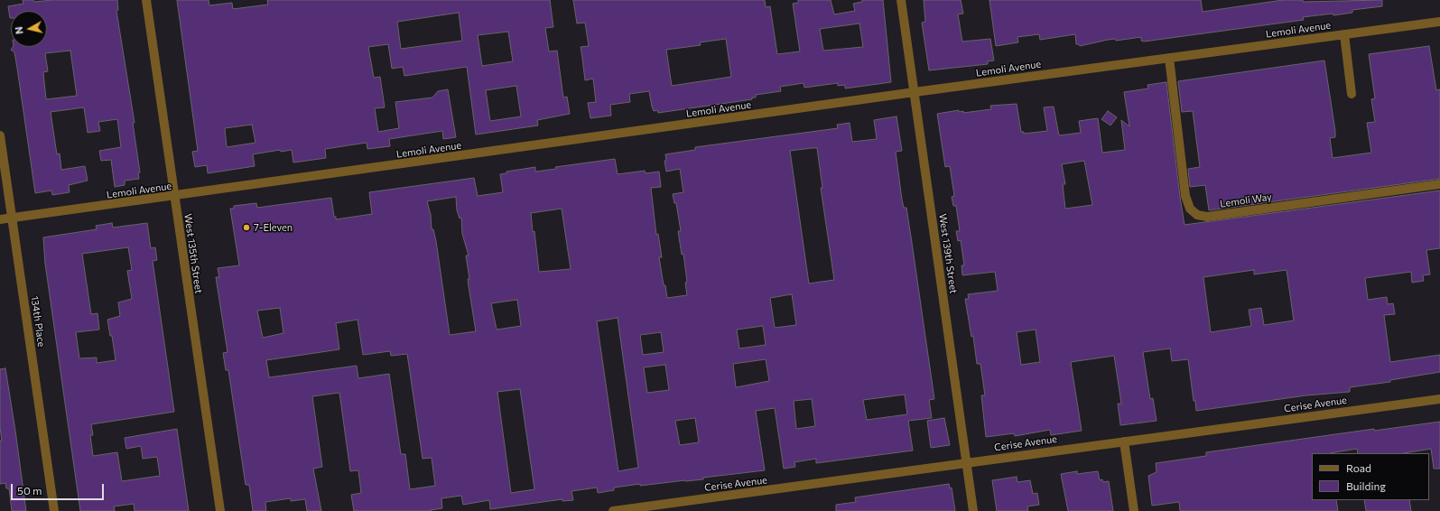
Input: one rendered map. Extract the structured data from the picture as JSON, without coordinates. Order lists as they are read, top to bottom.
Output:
{
  "streets": {
    "street": [
      "Lemoli Avenue",
      "Lemoli Way",
      "West 135th Street",
      "West 139th Street",
      "134th Place",
      "Cerise Avenue"
    ]
  },
  "crossings": [
    ["Lemoli Avenue", "Lemoli Way"],
    ["Lemoli Avenue", "West 135th Street"],
    ["Lemoli Avenue", "West 139th Street"],
    ["Lemoli Avenue", "134th Place"],
    ["West 139th Street", "Cerise Avenue"]
  ],
  "places": ["7-Eleven"],
  "legend": ["Road", "Building"],
  "scale_bar": "50 m",
  "north": "left"
}
